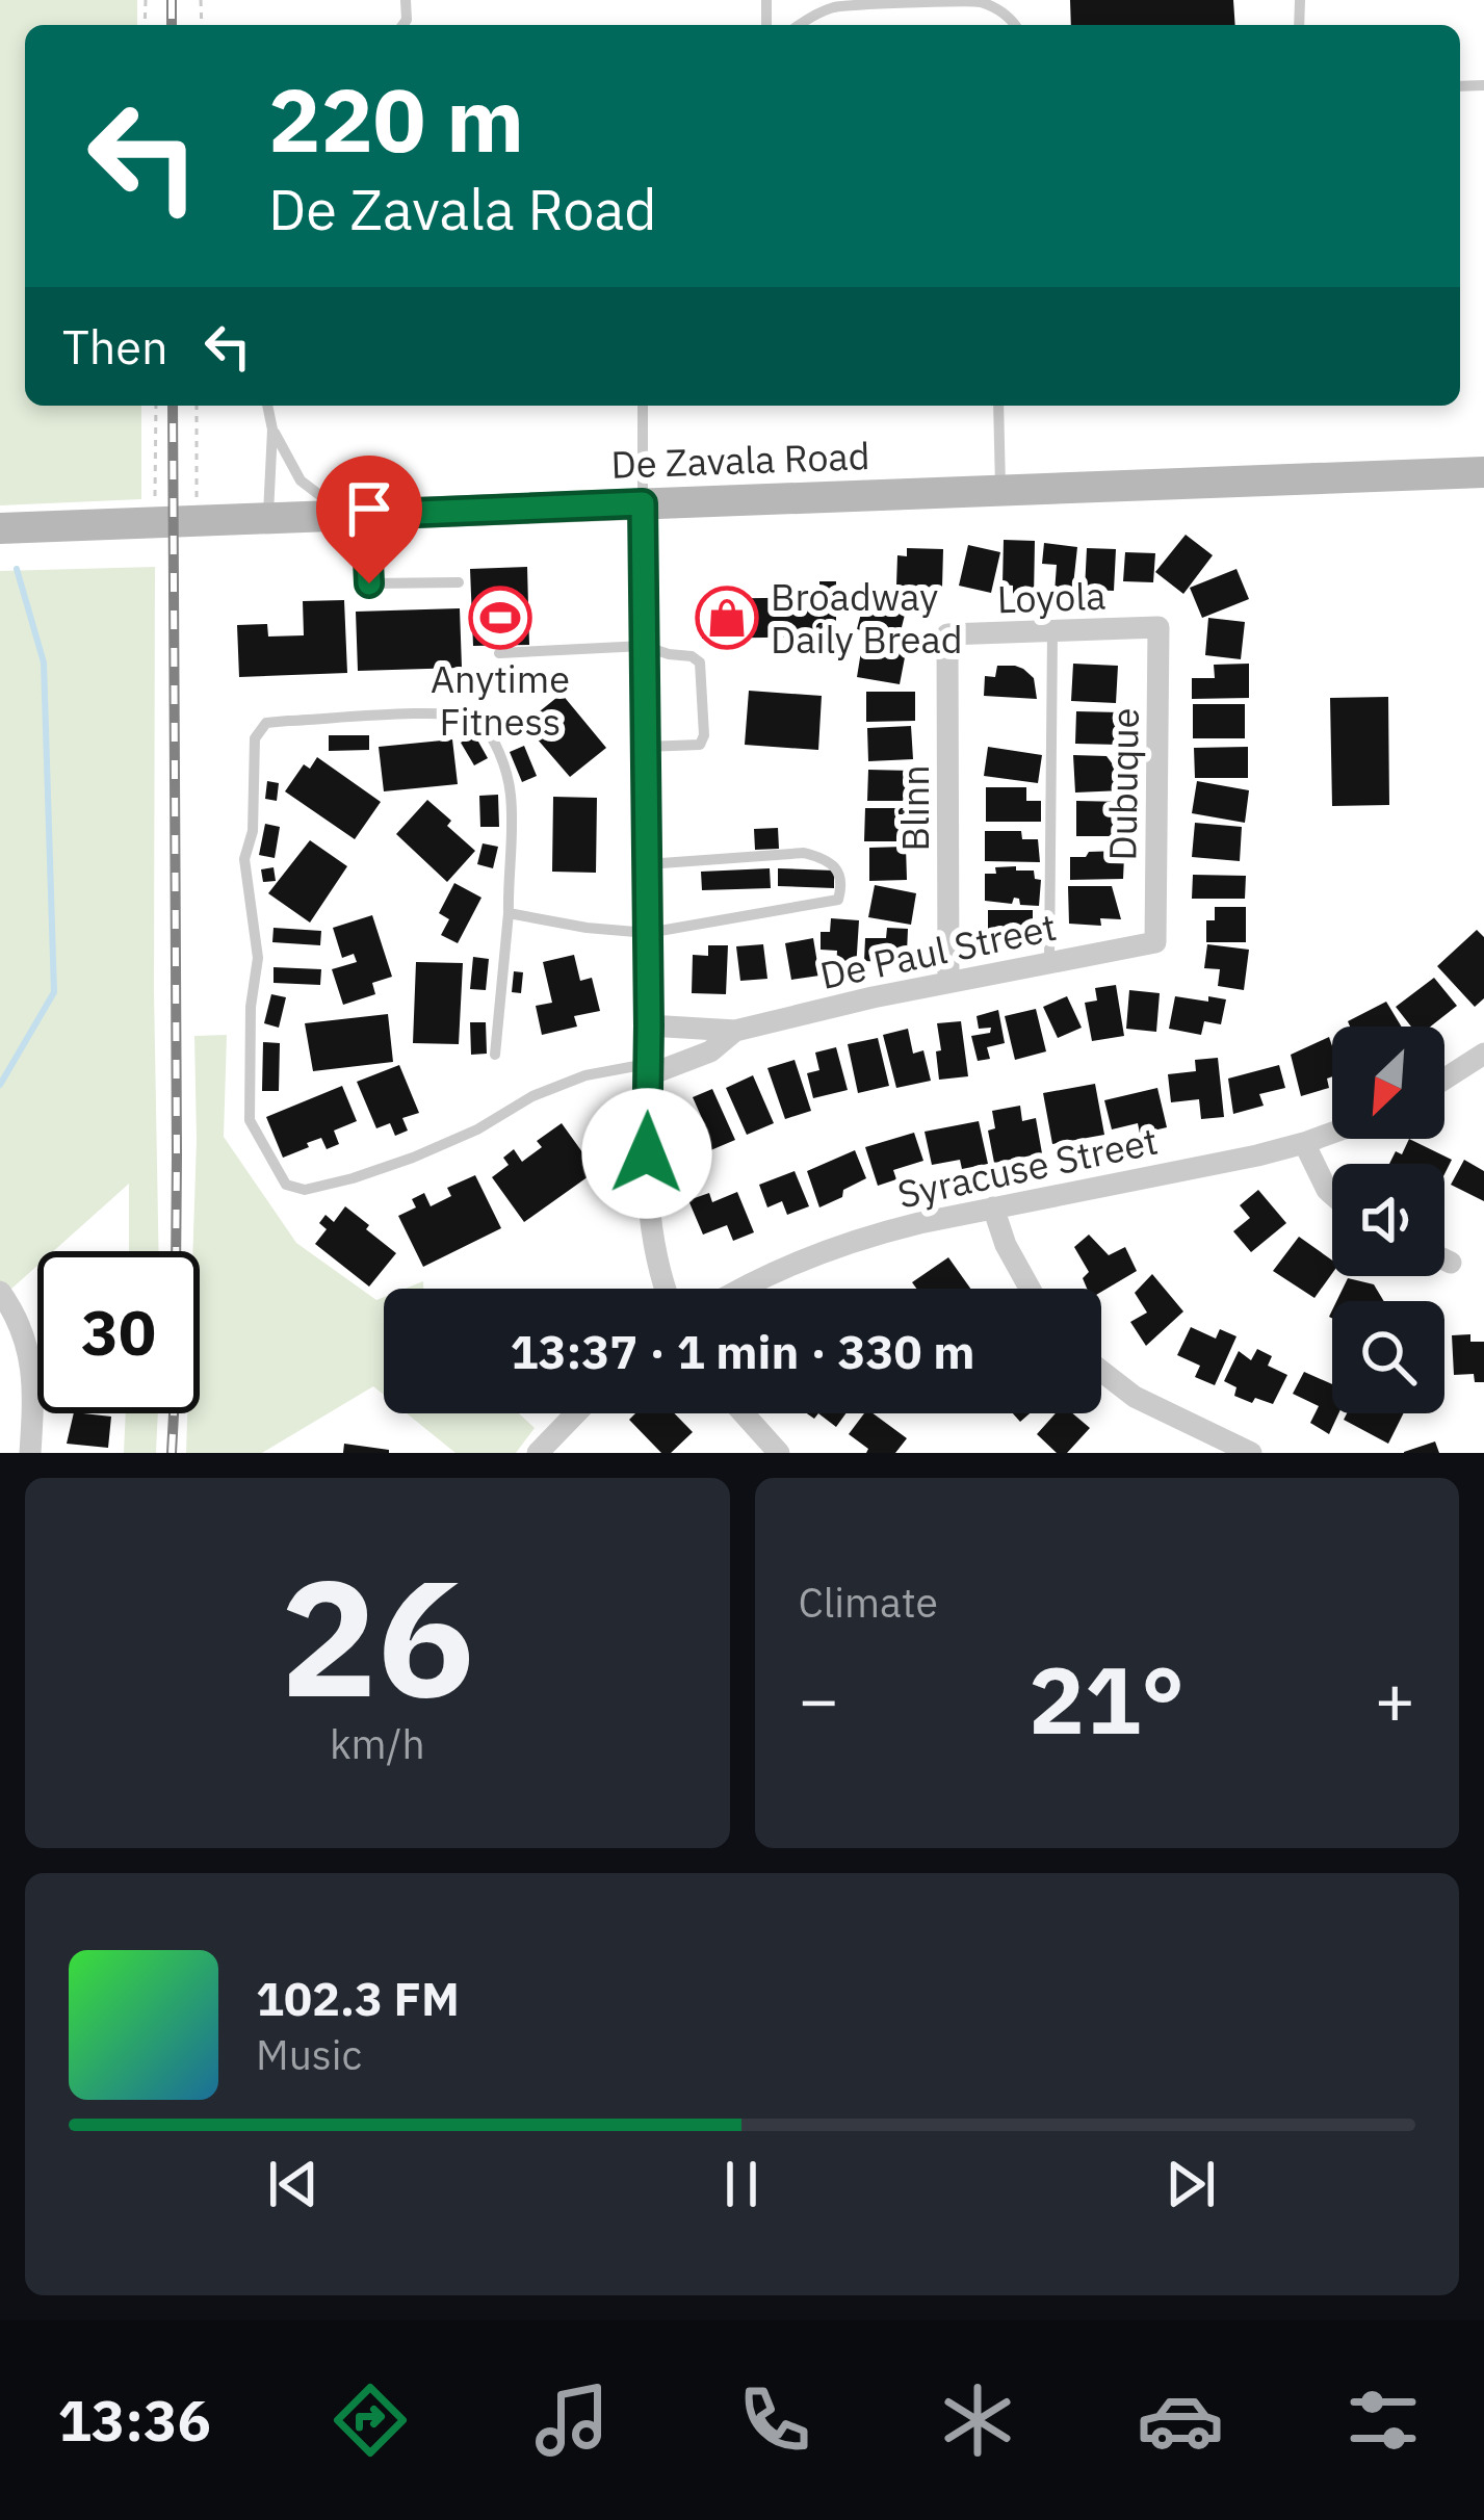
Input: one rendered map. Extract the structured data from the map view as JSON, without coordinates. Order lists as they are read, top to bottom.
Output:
{
  "streets": {
    "main road": ["De Zavala Road"],
    "street": [
      "Loyola",
      "Dubuque",
      "Blinn",
      "De Paul Street",
      "Syracuse Street"
    ]
  },
  "crossings": [
    ["Loyola", "Dubuque"],
    ["Loyola", "Blinn"],
    ["Dubuque", "De Paul Street"],
    ["Blinn", "De Paul Street"]
  ],
  "places": {
    "sports": ["Anytime Fitness"],
    "shop": ["Broadway Daily Bread"]
  },
  "north": "bottom left",
  "page": {
    "turn": ["220 m", "De Zavala Road"],
    "then": "Then",
    "limit": "30",
    "trip": "13:37 · 1 min · 330 m",
    "tile": [
      ["26", "km/h"],
      "Climate"
    ],
    "heat": ["−", "21°", "+"],
    "song": ["102.3 FM", "Music"],
    "tabs": "13:36"
  }
}
